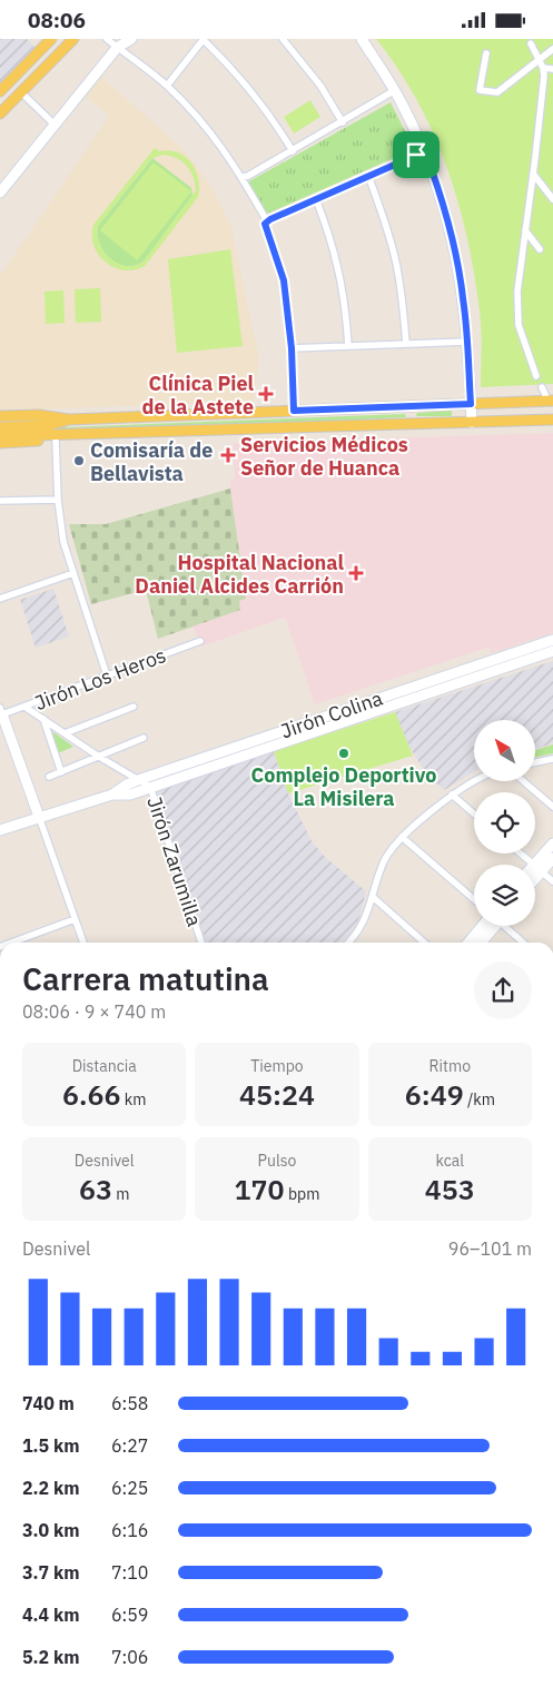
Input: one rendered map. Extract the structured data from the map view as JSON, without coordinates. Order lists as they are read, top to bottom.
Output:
{
  "streets": {
    "street": ["Jirón Los Heros", "Jirón Colina", "Jirón Zarumilla"]
  },
  "crossings": [
    ["Jirón Los Heros", "Jirón Zarumilla"],
    ["Jirón Colina", "Jirón Zarumilla"]
  ],
  "places": {
    "health": ["Clínica Piel de la Astete", "Servicios Médicos Señor de Huanca", "Hospital Nacional Daniel Alcides Carrión"],
    "other": ["Comisaría de Bellavista", "Complejo Deportivo La Misilera"]
  },
  "north": "top left",
  "page": {
    "status": "08:06",
    "heading": ["Carrera matutina", "08:06 · 9 × 740 m"],
    "stats": [
      ["Distancia", "6.66 km"],
      ["Tiempo", "45:24"],
      ["Ritmo", "6:49 /km"],
      ["Desnivel", "63 m"],
      ["Pulso", "170 bpm"],
      ["kcal", "453"]
    ],
    "chart": ["Desnivel", "96–101 m"],
    "list": [
      {
        "name": "740 m",
        "note": "6:58"
      },
      {
        "name": "1.5 km",
        "note": "6:27"
      },
      {
        "name": "2.2 km",
        "note": "6:25"
      },
      {
        "name": "3.0 km",
        "note": "6:16"
      },
      {
        "name": "3.7 km",
        "note": "7:10"
      },
      {
        "name": "4.4 km",
        "note": "6:59"
      },
      {
        "name": "5.2 km",
        "note": "7:06"
      }
    ]
  }
}
